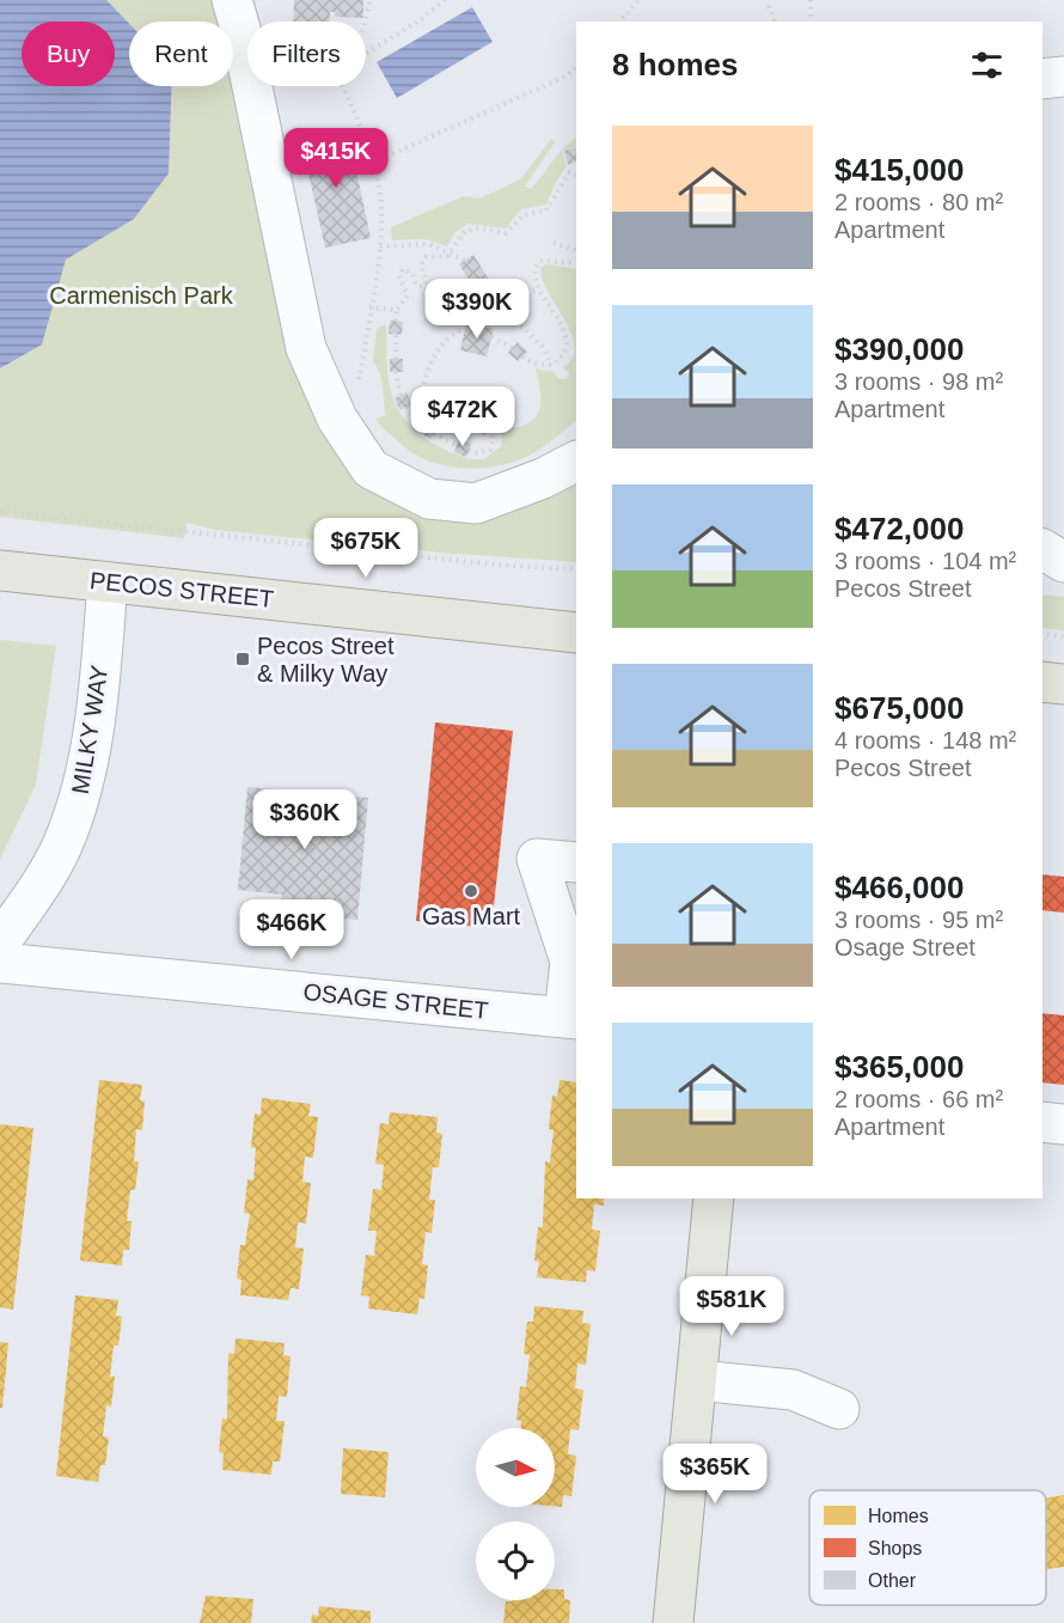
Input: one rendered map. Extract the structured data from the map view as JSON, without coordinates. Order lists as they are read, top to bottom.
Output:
{
  "streets": {
    "main road": ["PECOS STREET"],
    "street": ["MILKY WAY", "OSAGE STREET"]
  },
  "crossings": [
    ["PECOS STREET", "MILKY WAY"]
  ],
  "parks": ["Carmenisch Park"],
  "places": {
    "transit": ["Pecos Street & Milky Way"],
    "other": ["Gas Mart"]
  },
  "legend": ["Homes", "Shops", "Other"],
  "north": "right",
  "page": {
    "chip": ["Buy", "Rent", "Filters"],
    "heading": "8 homes",
    "list": [
      {
        "name": "$415,000",
        "note": "2 rooms · 80 m² · Apartment"
      },
      {
        "name": "$390,000",
        "note": "3 rooms · 98 m² · Apartment"
      },
      {
        "name": "$472,000",
        "note": "3 rooms · 104 m² · Pecos Street"
      },
      {
        "name": "$675,000",
        "note": "4 rooms · 148 m² · Pecos Street"
      },
      {
        "name": "$466,000",
        "note": "3 rooms · 95 m² · Osage Street"
      },
      {
        "name": "$365,000",
        "note": "2 rooms · 66 m² · Apartment"
      }
    ],
    "price": [
      "$415K",
      "$390K",
      "$472K",
      "$675K",
      "$360K",
      "$466K",
      "$581K",
      "$365K"
    ]
  }
}
